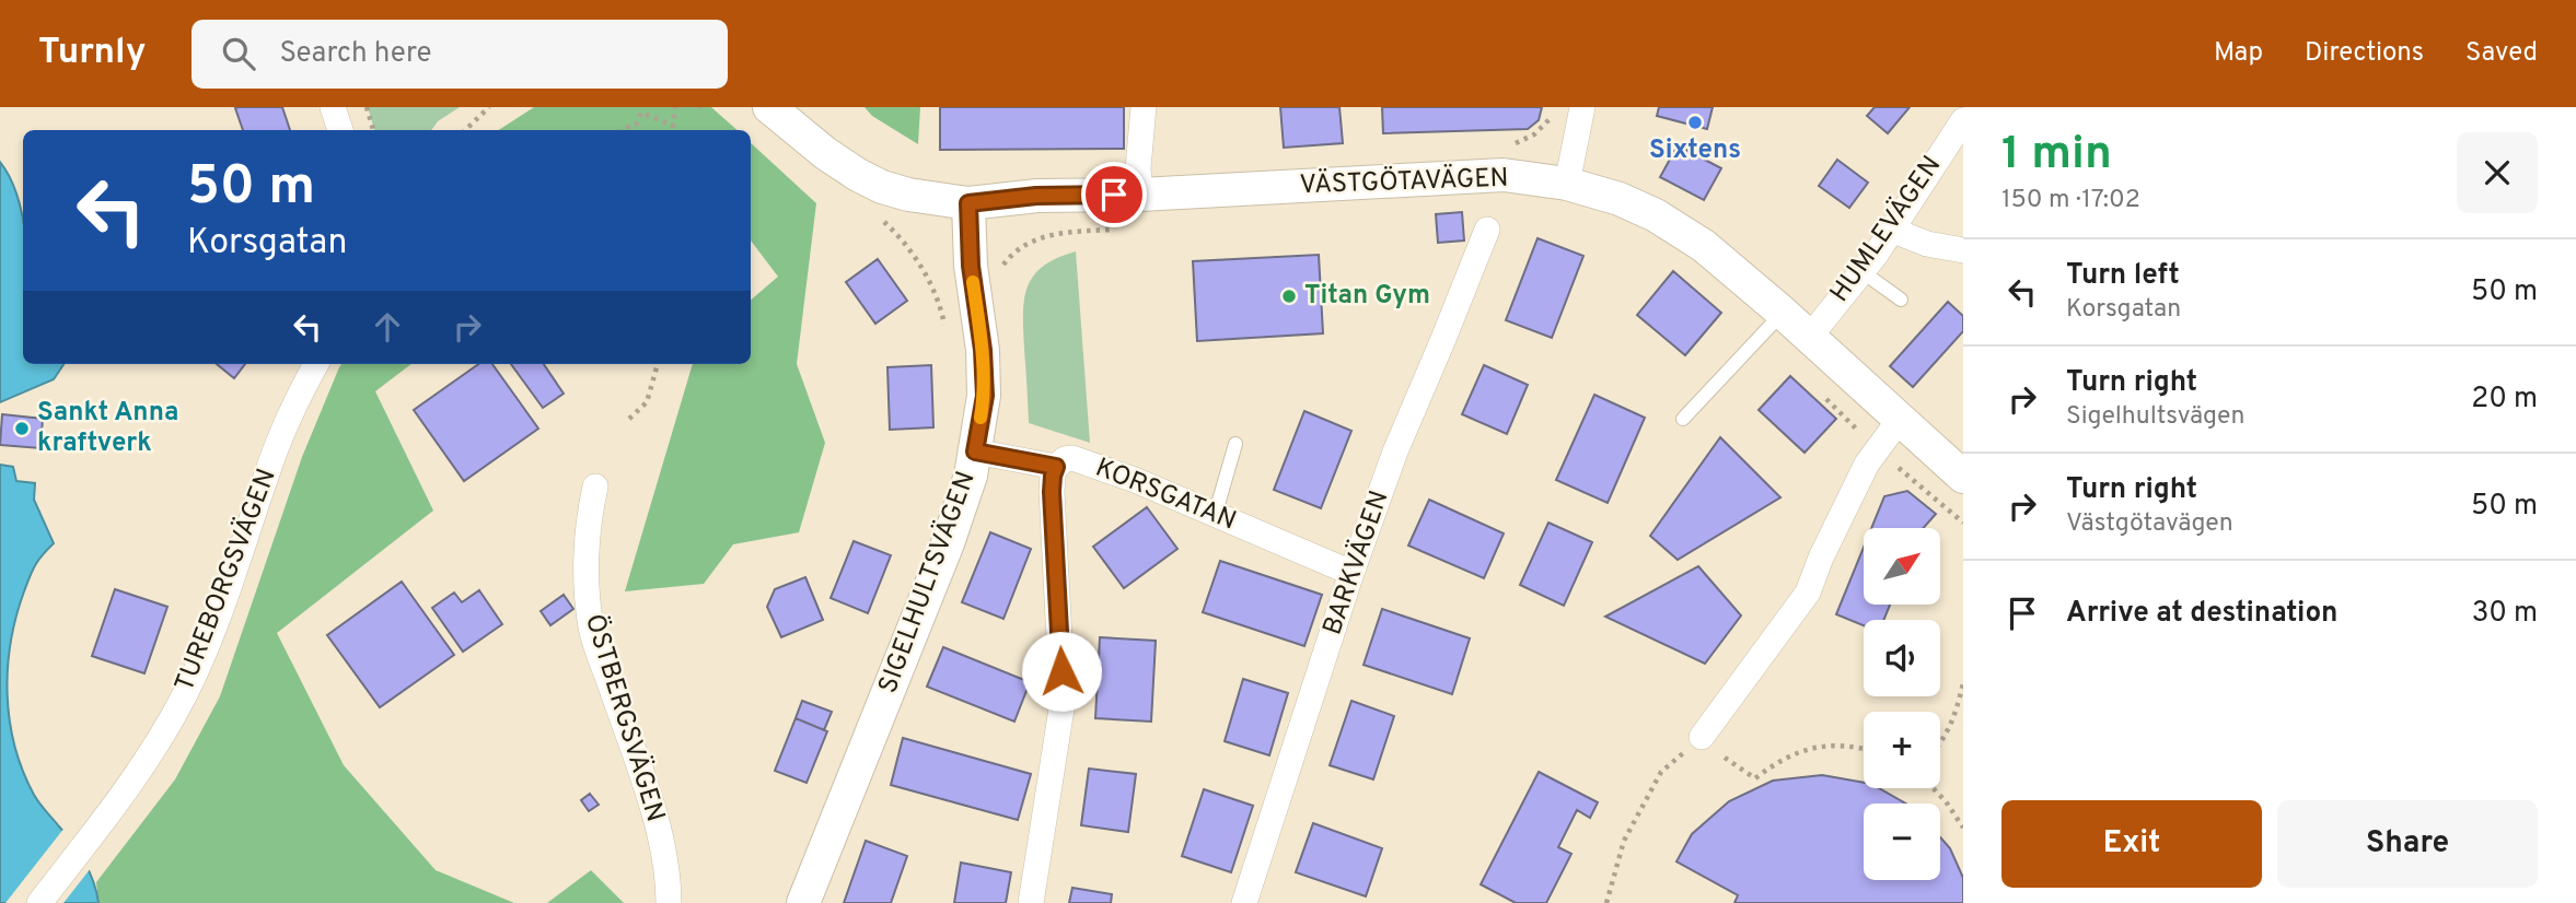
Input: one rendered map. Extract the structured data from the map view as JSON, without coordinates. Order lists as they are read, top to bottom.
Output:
{
  "streets": {
    "street": [
      "VÄSTGÖTAVÄGEN",
      "HUMLEVÄGEN",
      "KORSGATAN",
      "BARKVÄGEN",
      "TUREBORGSVÄGEN",
      "SIGELHULTSVÄGEN",
      "ÖSTBERGSVÄGEN"
    ]
  },
  "crossings": [
    ["VÄSTGÖTAVÄGEN", "HUMLEVÄGEN"],
    ["VÄSTGÖTAVÄGEN", "SIGELHULTSVÄGEN"],
    ["KORSGATAN", "BARKVÄGEN"],
    ["KORSGATAN", "SIGELHULTSVÄGEN"]
  ],
  "places": ["Sixtens", "Titan Gym", "Sankt Anna kraftverk"],
  "north": "top right",
  "page": {
    "header": "Turnly",
    "search": "Search here",
    "nav": ["Map", "Directions", "Saved"],
    "heading": ["1 min", "150 m · 17:02"],
    "turn": ["50 m", "Korsgatan"],
    "list": [
      {
        "name": "Turn left",
        "note": "Korsgatan",
        "value": "50 m"
      },
      {
        "name": "Turn right",
        "note": "Sigelhultsvägen",
        "value": "20 m"
      },
      {
        "name": "Turn right",
        "note": "Västgötavägen",
        "value": "50 m"
      },
      {
        "name": "Arrive at destination",
        "value": "30 m"
      }
    ],
    "map_buttons": ["+", "−"],
    "buttons": ["Exit", "Share"]
  }
}
